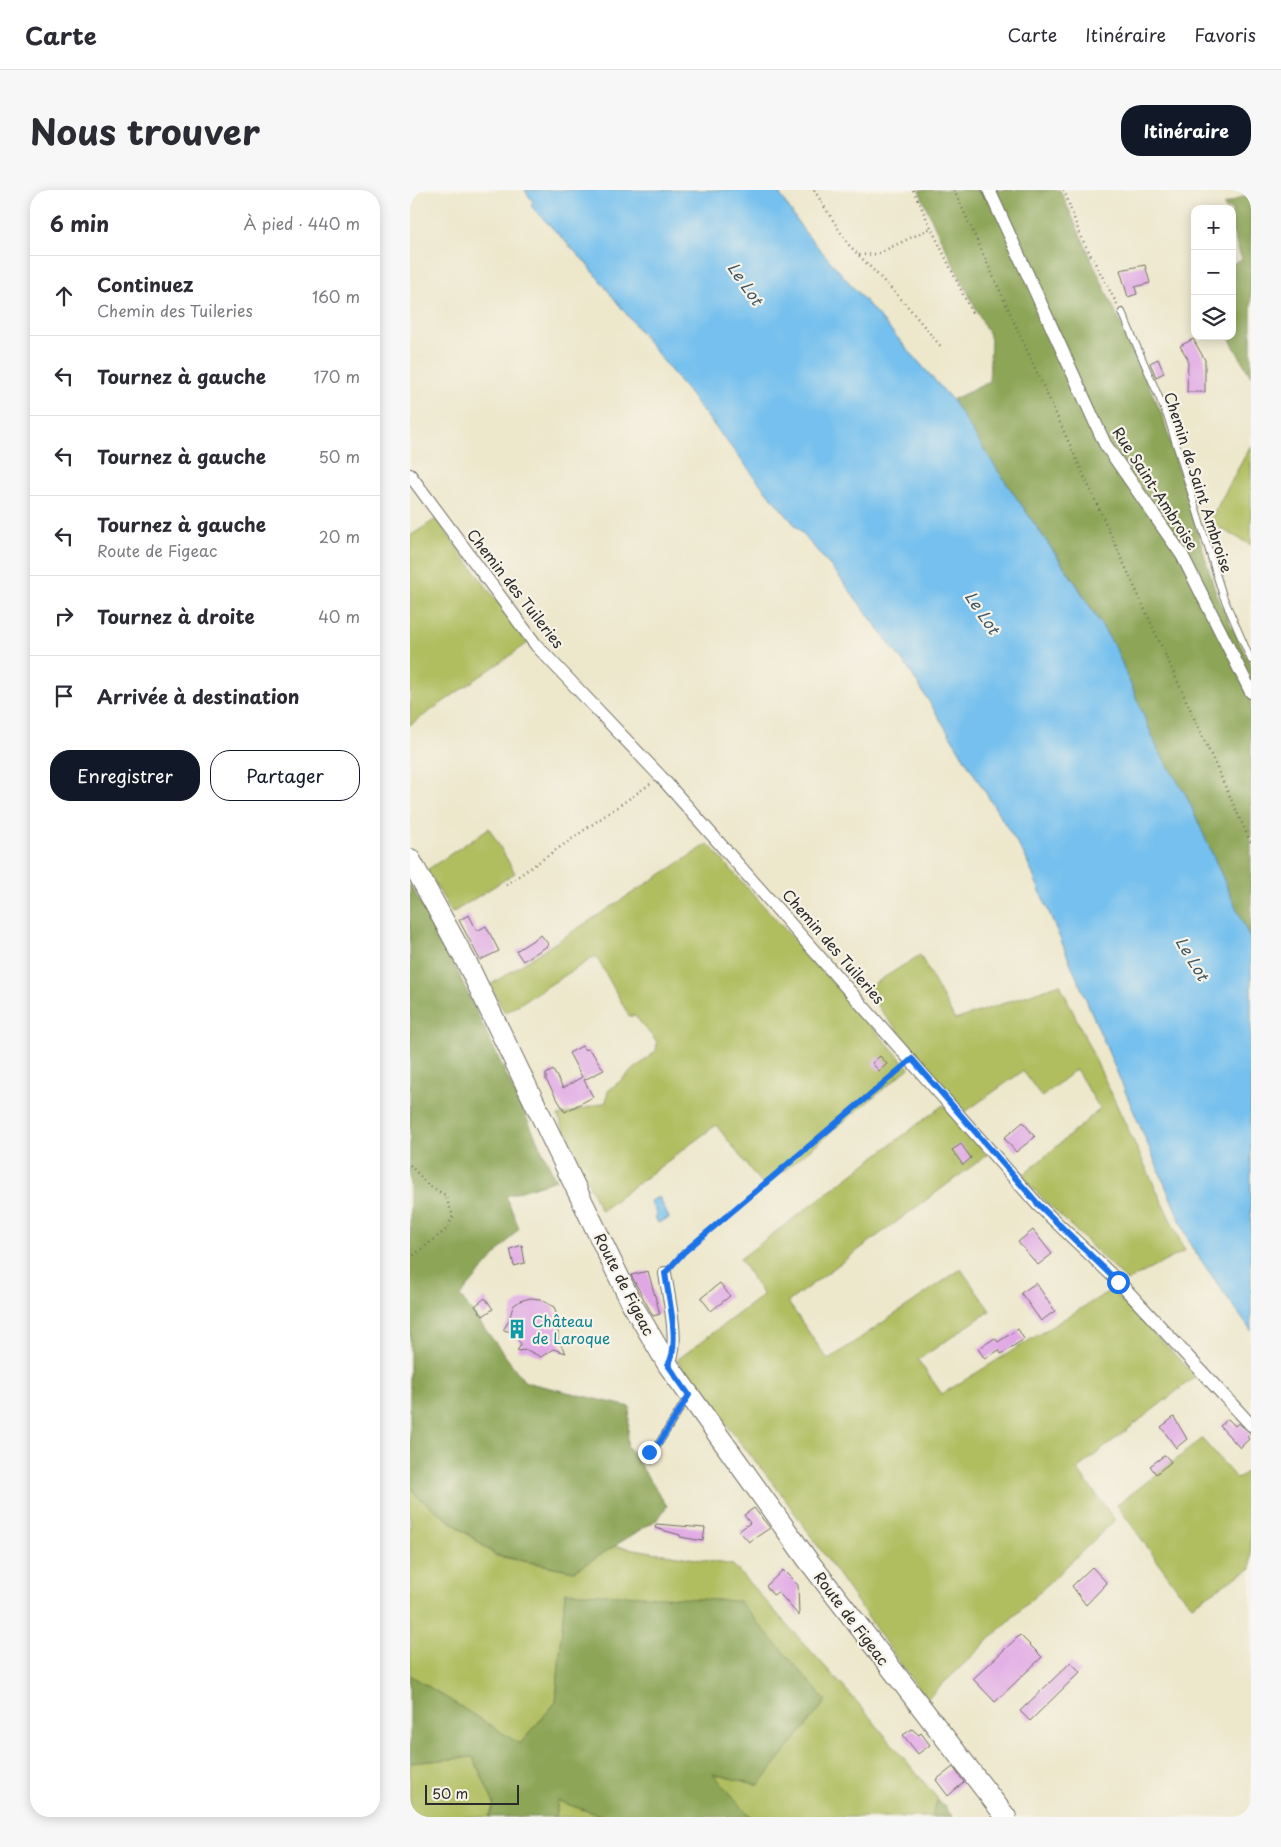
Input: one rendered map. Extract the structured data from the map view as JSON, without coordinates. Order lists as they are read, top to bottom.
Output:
{
  "streets": {
    "main road": ["Route de Figeac"],
    "street": ["Rue Saint-Ambroise", "Chemin des Tuileries"],
    "lane": ["Chemin de Saint Ambroise"]
  },
  "water": ["Le Lot"],
  "places": {
    "building": ["Château de Laroque"]
  },
  "scale_bar": "50 m",
  "page": {
    "header": "Carte",
    "nav": ["Carte", "Itinéraire", "Favoris"],
    "title": "Nous trouver",
    "buttons": [
      "Itinéraire",
      ["Enregistrer", "Partager"]
    ],
    "heading": ["6 min", "À pied · 440 m"],
    "map_buttons": ["+", "−"],
    "list": [
      ["Continuez", "Chemin des Tuileries", "160 m"],
      ["Tournez à gauche", "170 m"],
      ["Tournez à gauche", "50 m"],
      ["Tournez à gauche", "Route de Figeac", "20 m"],
      ["Tournez à droite", "40 m"],
      "Arrivée à destination"
    ],
    "scale": "50 m"
  }
}
